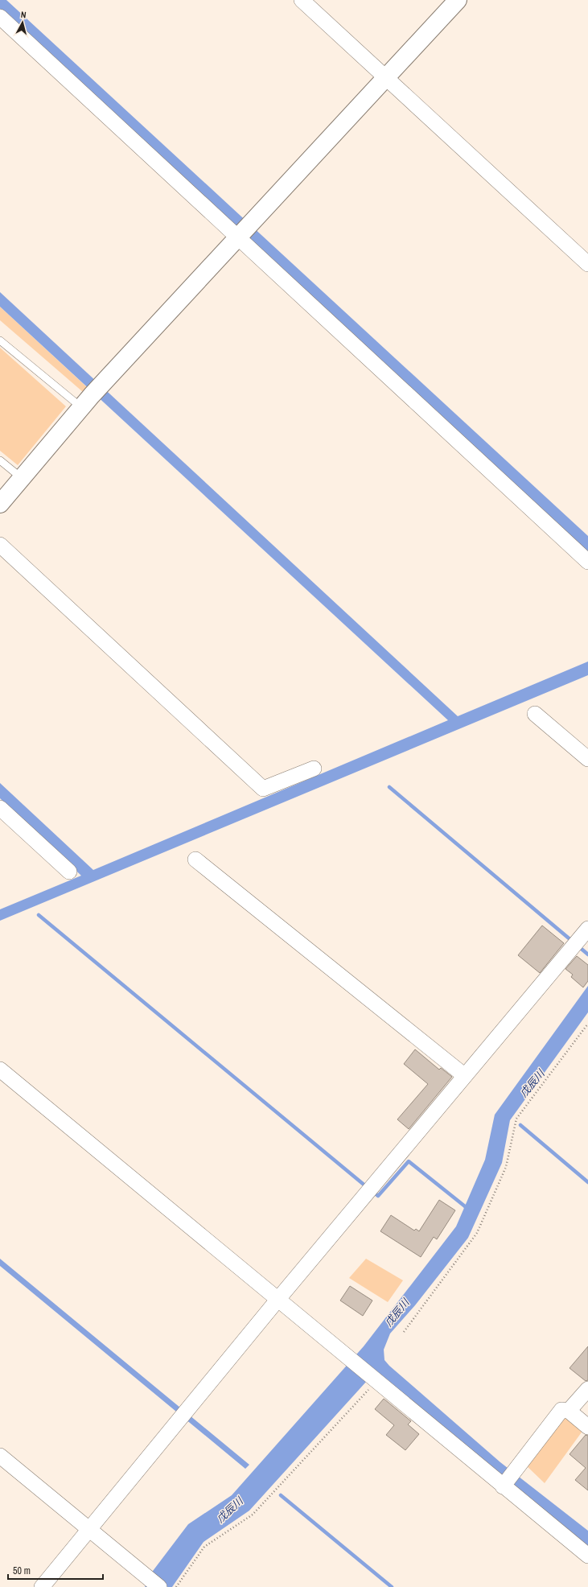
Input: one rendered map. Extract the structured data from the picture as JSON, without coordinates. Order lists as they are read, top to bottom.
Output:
{
  "water": ["戊辰川"],
  "scale_bar": "50 m",
  "north": "top"
}
